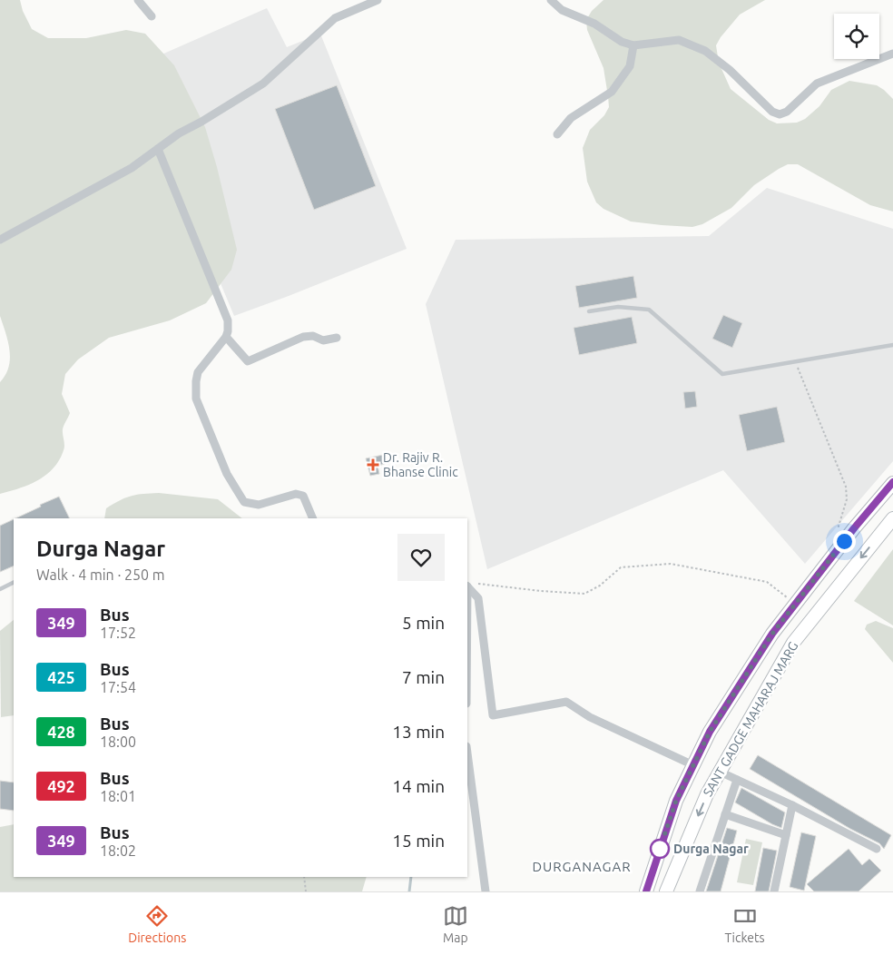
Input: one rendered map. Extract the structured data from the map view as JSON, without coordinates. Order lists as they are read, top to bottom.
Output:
{
  "streets": {
    "main road": ["SANT GADGE MAHARAJ MARG"]
  },
  "districts": ["DURGANAGAR"],
  "places": {
    "health": ["Dr. Rajiv R. Bhanse Clinic"],
    "other": ["Durga Nagar"]
  },
  "lines": ["bus line 349"],
  "page": {
    "heading": ["Durga Nagar", "Walk · 4 min · 250 m"],
    "list": [
      {
        "mark": "349",
        "name": "Bus",
        "note": "17:52",
        "value": "5 min"
      },
      {
        "mark": "425",
        "name": "Bus",
        "note": "17:54",
        "value": "7 min"
      },
      {
        "mark": "428",
        "name": "Bus",
        "note": "18:00",
        "value": "13 min"
      },
      {
        "mark": "492",
        "name": "Bus",
        "note": "18:01",
        "value": "14 min"
      },
      {
        "mark": "349",
        "name": "Bus",
        "note": "18:02",
        "value": "15 min"
      }
    ],
    "tabs": ["Directions", "Map", "Tickets"]
  }
}
